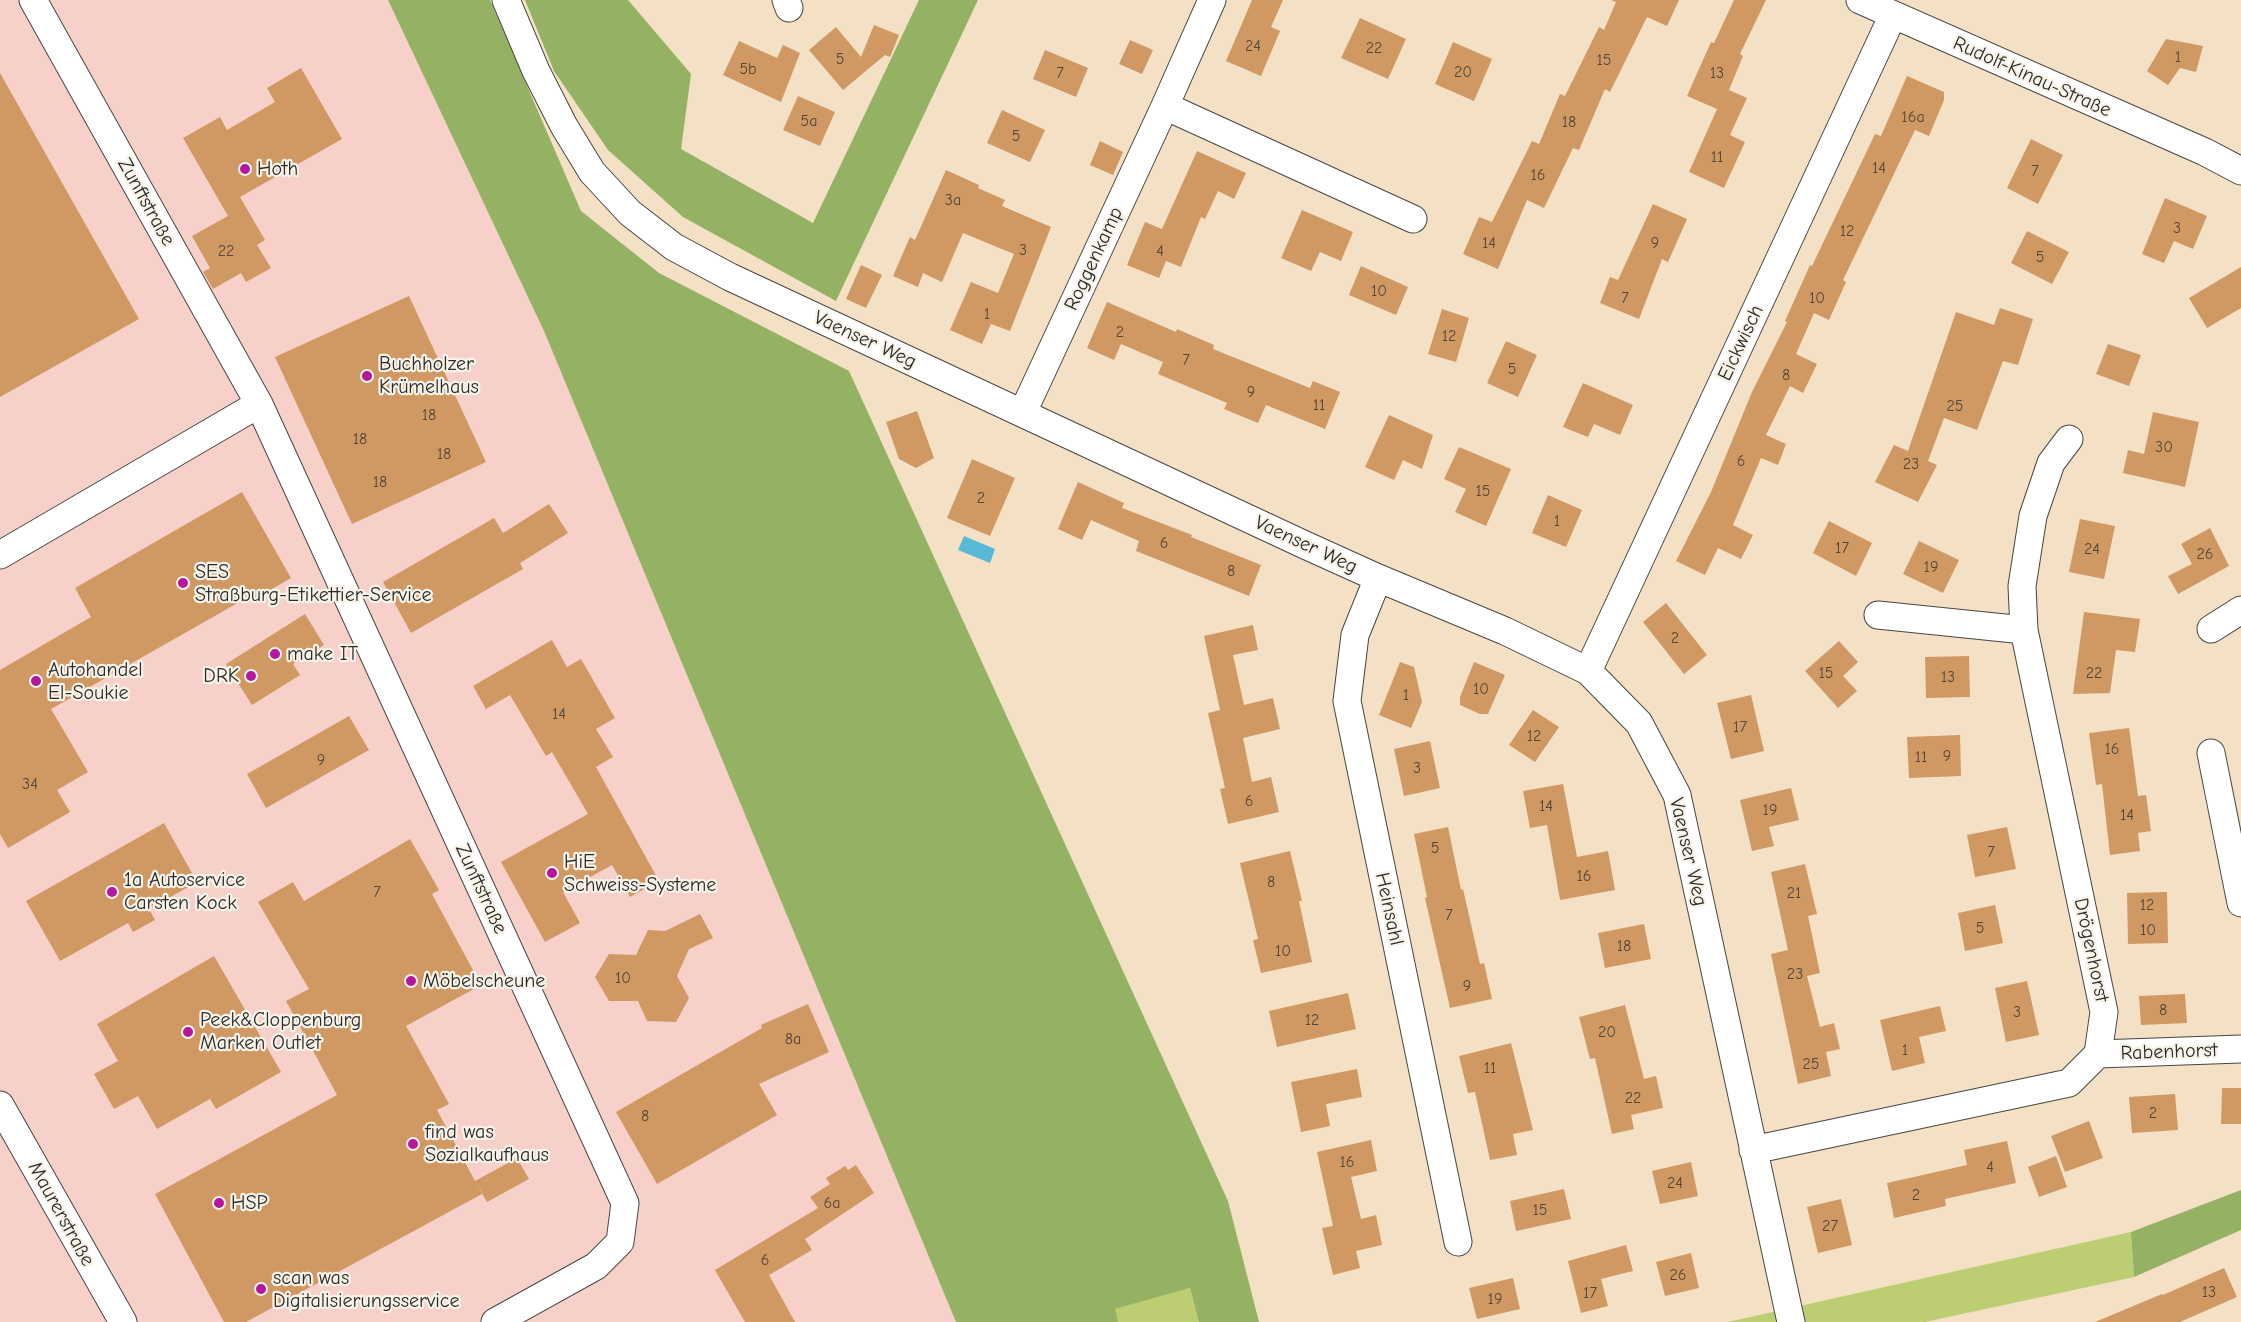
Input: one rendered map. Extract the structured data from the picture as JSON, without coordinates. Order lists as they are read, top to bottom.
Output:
{
  "streets": {
    "street": [
      "Rudolf-Kinau-Straße",
      "Zunftstraße",
      "Roggenkamp",
      "Vaenser Weg",
      "Eickwisch",
      "Heinsahl",
      "Drögenhorst",
      "Rabenhorst",
      "Maurerstraße"
    ]
  },
  "crossings": [
    ["Rudolf-Kinau-Straße", "Eickwisch"],
    ["Roggenkamp", "Vaenser Weg"],
    ["Vaenser Weg", "Eickwisch"],
    ["Vaenser Weg", "Heinsahl"],
    ["Drögenhorst", "Rabenhorst"]
  ],
  "places": [
    "Hoth",
    "Buchholzer Krümelhaus",
    "SES Straßburg-Etikettier-Service",
    "make IT",
    "DRK",
    "Autohandel El-Soukie",
    "HiE Schweiss-Systeme",
    "1a Autoservice Carsten Kock",
    "Möbelscheune",
    "Peek&Cloppenburg Marken Outlet",
    "find was Sozialkaufhaus",
    "HSP",
    "scan was Digitalisierungsservice"
  ],
  "house_numbers": [
    "24",
    "22",
    "1",
    "5",
    "15",
    "5b",
    "20",
    "7",
    "13",
    "16a",
    "5a",
    "18",
    "5",
    "11",
    "14",
    "7",
    "16",
    "3a",
    "3",
    "12",
    "14",
    "9",
    "3",
    "22",
    "4",
    "5",
    "10",
    "7",
    "10",
    "1",
    "2",
    "12",
    "7",
    "5",
    "8",
    "9",
    "11",
    "25",
    "18",
    "18",
    "30",
    "18",
    "6",
    "23",
    "18",
    "15",
    "2",
    "1",
    "6",
    "17",
    "24",
    "26",
    "19",
    "8",
    "2",
    "15",
    "22",
    "13",
    "10",
    "1",
    "14",
    "17",
    "12",
    "16",
    "9",
    "11",
    "9",
    "3",
    "34",
    "6",
    "14",
    "19",
    "14",
    "5",
    "7",
    "16",
    "8",
    "7",
    "21",
    "12",
    "7",
    "5",
    "10",
    "18",
    "10",
    "23",
    "10",
    "9",
    "8",
    "3",
    "12",
    "20",
    "8a",
    "1",
    "25",
    "11",
    "22",
    "2",
    "8",
    "16",
    "4",
    "24",
    "2",
    "6a",
    "15",
    "27",
    "6",
    "26",
    "13",
    "17",
    "19"
  ]
}
